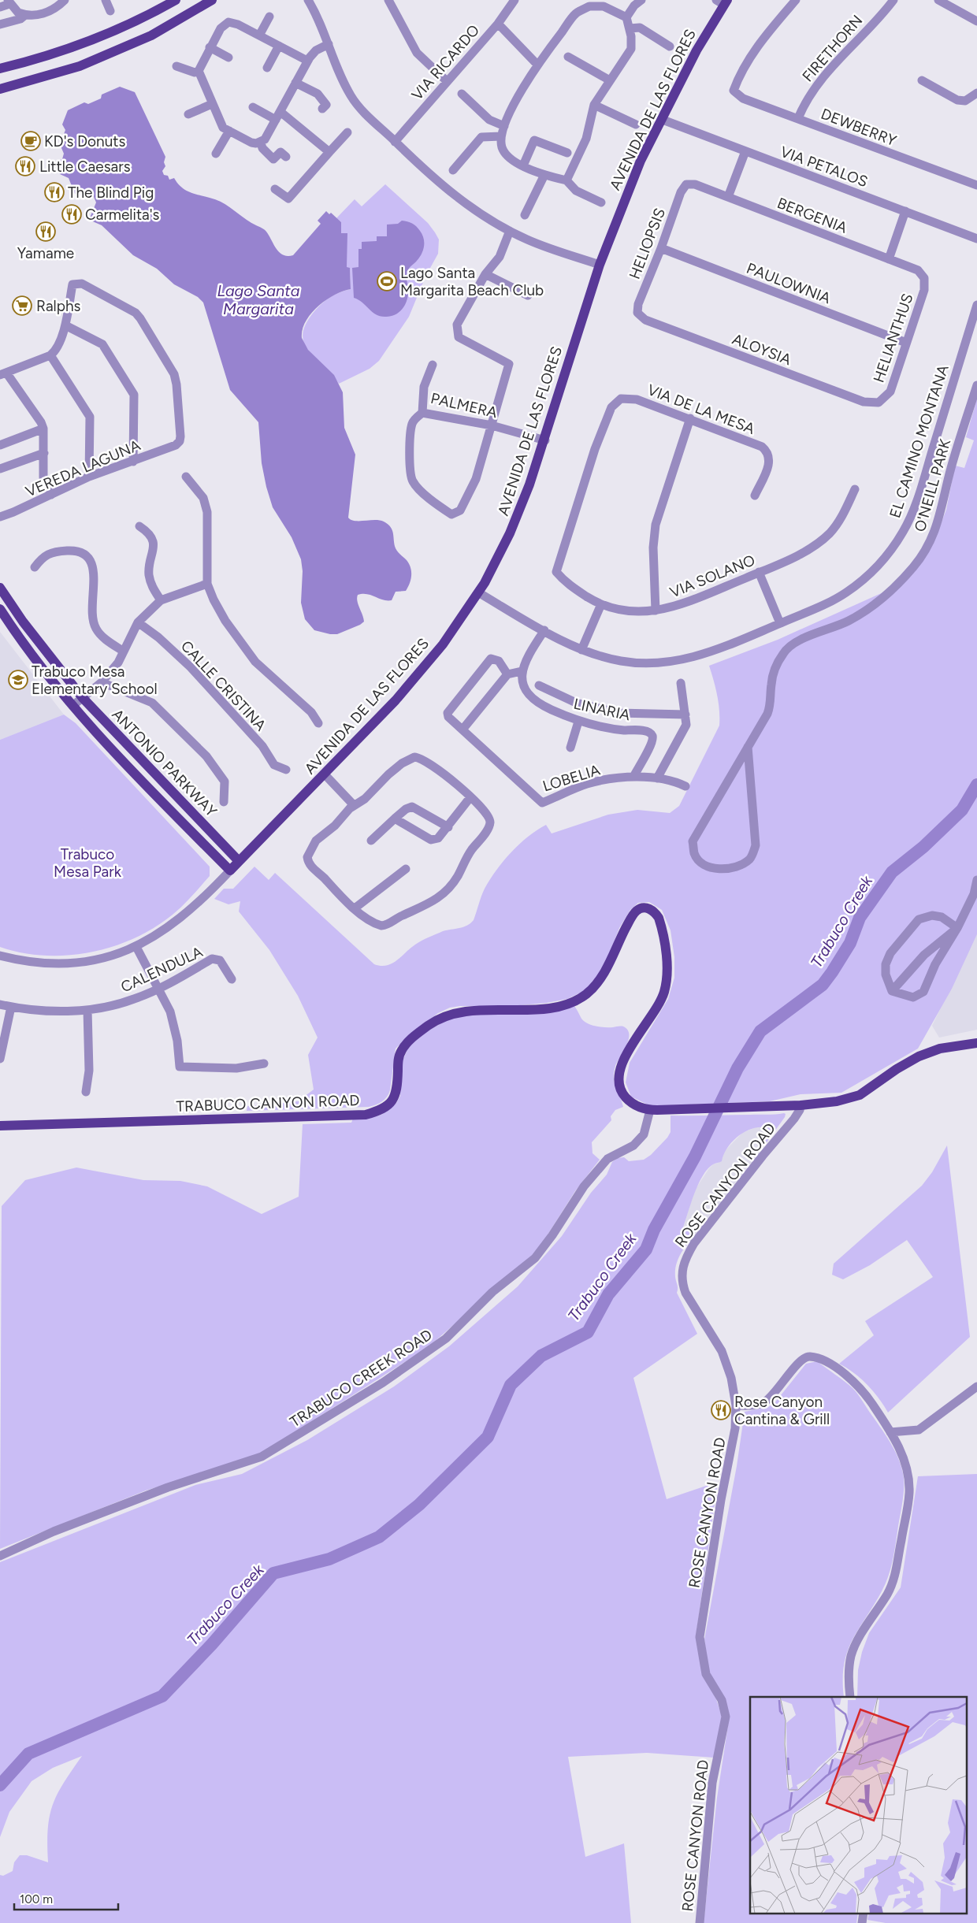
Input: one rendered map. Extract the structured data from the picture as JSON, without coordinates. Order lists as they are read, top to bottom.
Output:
{
  "streets": {
    "main road": ["AVENIDA DE LAS FLORES", "ANTONIO PARKWAY", "TRABUCO CANYON ROAD"],
    "street": [
      "FIRETHORN",
      "VIA RICARDO",
      "DEWBERRY",
      "VIA PETALOS",
      "BERGENIA",
      "HELIOPSIS",
      "PAULOWNIA",
      "HELIANTHUS",
      "ALOYSIA",
      "PALMERA",
      "VIA DE LA MESA",
      "EL CAMINO MONTANA",
      "VEREDA LAGUNA",
      "O'NEILL PARK",
      "VIA SOLANO",
      "CALLE CRISTINA",
      "LINARIA",
      "LOBELIA",
      "CALENDULA",
      "ROSE CANYON ROAD",
      "TRABUCO CREEK ROAD"
    ]
  },
  "crossings": [
    ["FIRETHORN", "DEWBERRY"],
    ["AVENIDA DE LAS FLORES", "VIA PETALOS"],
    ["AVENIDA DE LAS FLORES", "PALMERA"],
    ["AVENIDA DE LAS FLORES", "EL CAMINO MONTANA"],
    ["AVENIDA DE LAS FLORES", "ANTONIO PARKWAY"],
    ["BERGENIA", "HELIOPSIS"],
    ["BERGENIA", "HELIANTHUS"],
    ["HELIOPSIS", "PAULOWNIA"],
    ["HELIOPSIS", "ALOYSIA"],
    ["PAULOWNIA", "HELIANTHUS"],
    ["HELIANTHUS", "ALOYSIA"],
    ["VIA DE LA MESA", "VIA SOLANO"],
    ["LINARIA", "LOBELIA"],
    ["TRABUCO CANYON ROAD", "ROSE CANYON ROAD"],
    ["TRABUCO CANYON ROAD", "TRABUCO CREEK ROAD"]
  ],
  "water": ["Lago Santa Margarita", "Trabuco Creek"],
  "parks": ["Trabuco Mesa Park"],
  "places": {
    "cafe": ["KD's Donuts"],
    "restaurant": [
      "Little Caesars",
      "The Blind Pig",
      "Carmelita's",
      "Yamame",
      "Rose Canyon Cantina & Grill"
    ],
    "sports": ["Lago Santa Margarita Beach Club"],
    "supermarket": ["Ralphs"],
    "school or university": ["Trabuco Mesa Elementary School"]
  },
  "scale_bar": "100 m"
}
